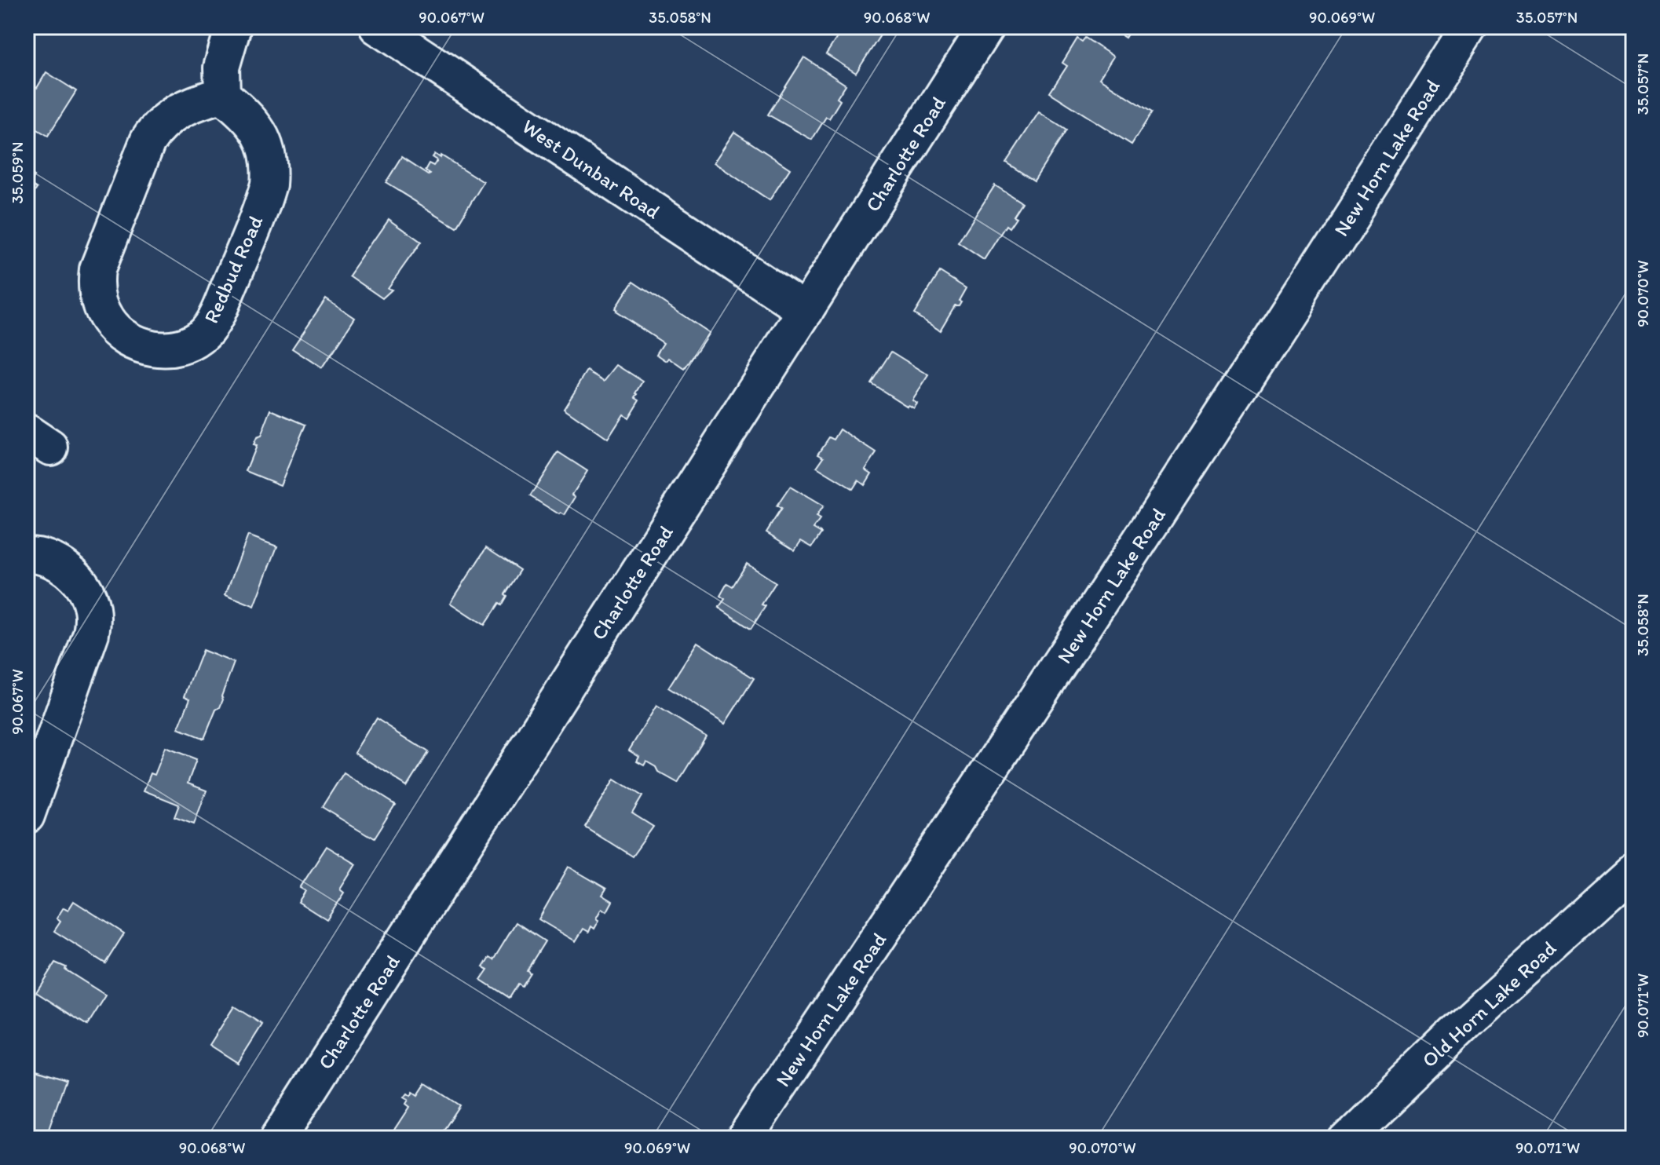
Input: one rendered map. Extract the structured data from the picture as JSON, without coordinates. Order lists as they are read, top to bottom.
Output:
{
  "streets": {
    "street": [
      "Charlotte Road",
      "New Horn Lake Road",
      "West Dunbar Road",
      "Redbud Road",
      "Old Horn Lake Road"
    ]
  },
  "crossings": [
    ["Charlotte Road", "West Dunbar Road"]
  ],
  "coordinates": [
    "90.067°W",
    "35.058°N",
    "90.068°W",
    "90.069°W",
    "35.057°N",
    "35.059°N",
    "90.070°W",
    "90.071°W"
  ]
}
